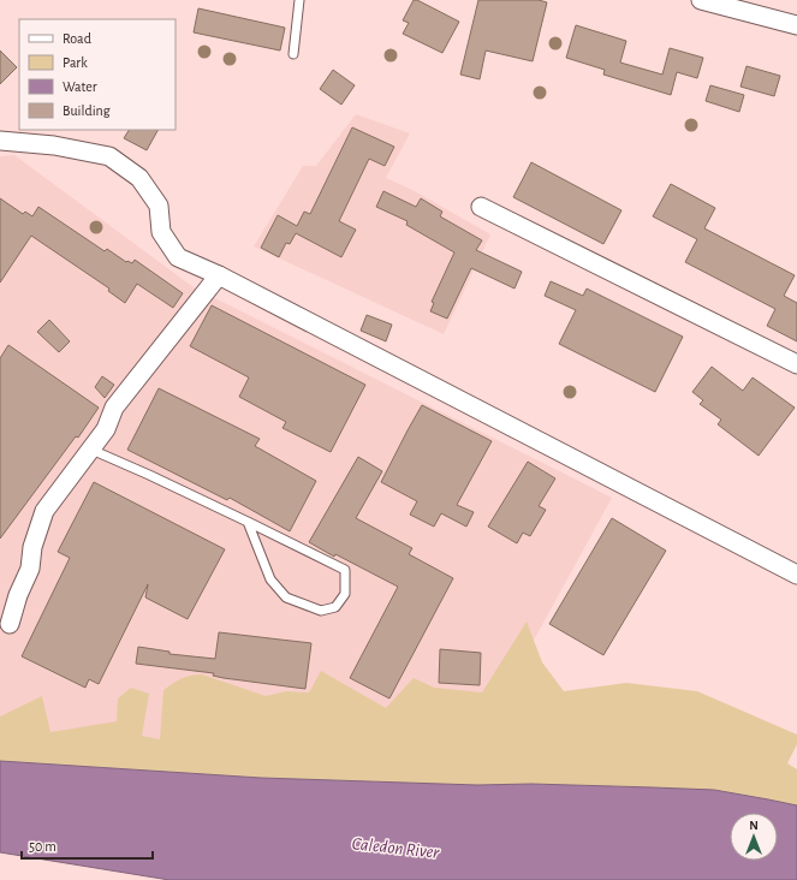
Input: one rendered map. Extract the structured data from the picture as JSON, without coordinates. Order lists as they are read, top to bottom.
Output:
{
  "water": ["Caledon River"],
  "legend": [
    "Road",
    "Park",
    "Water",
    "Building"
  ],
  "scale_bar": "50 m",
  "north": "top"
}
